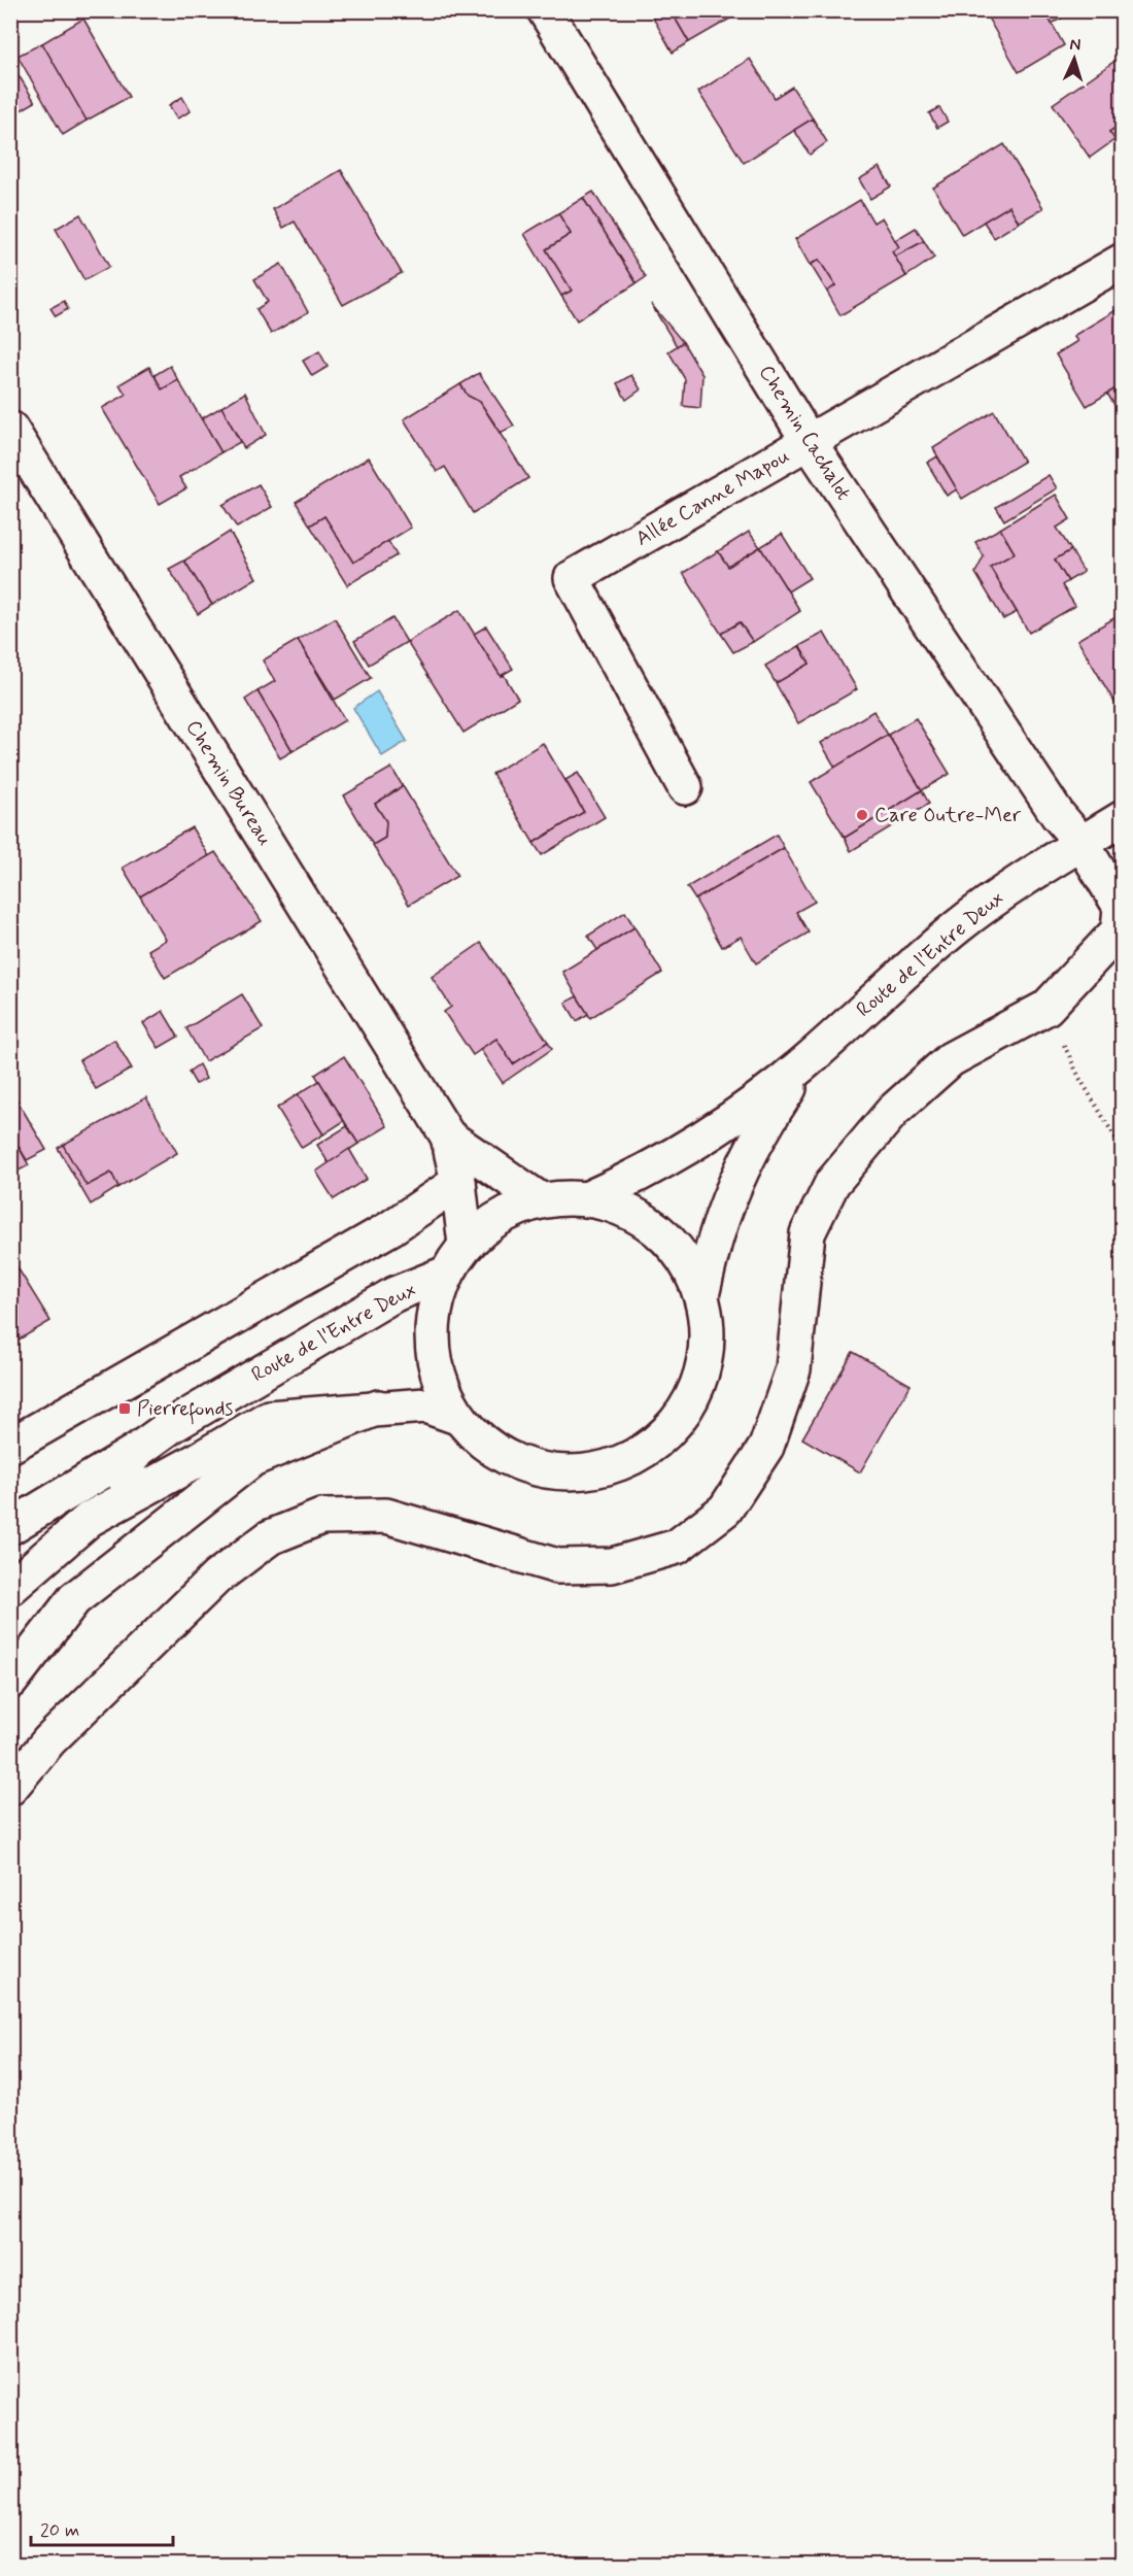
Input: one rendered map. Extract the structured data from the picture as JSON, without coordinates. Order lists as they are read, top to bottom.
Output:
{
  "streets": {
    "main road": [
      "Chemin Cachalot",
      "Allée Canne Mapou",
      "Chemin Bureau",
      "Route de l'Entre Deux"
    ]
  },
  "crossings": [
    ["Chemin Cachalot", "Allée Canne Mapou"],
    ["Chemin Cachalot", "Route de l'Entre Deux"]
  ],
  "places": {
    "other": ["Care Outre-Mer"],
    "transit": ["Pierrefonds"]
  },
  "scale_bar": "20 m",
  "north": "top"
}
